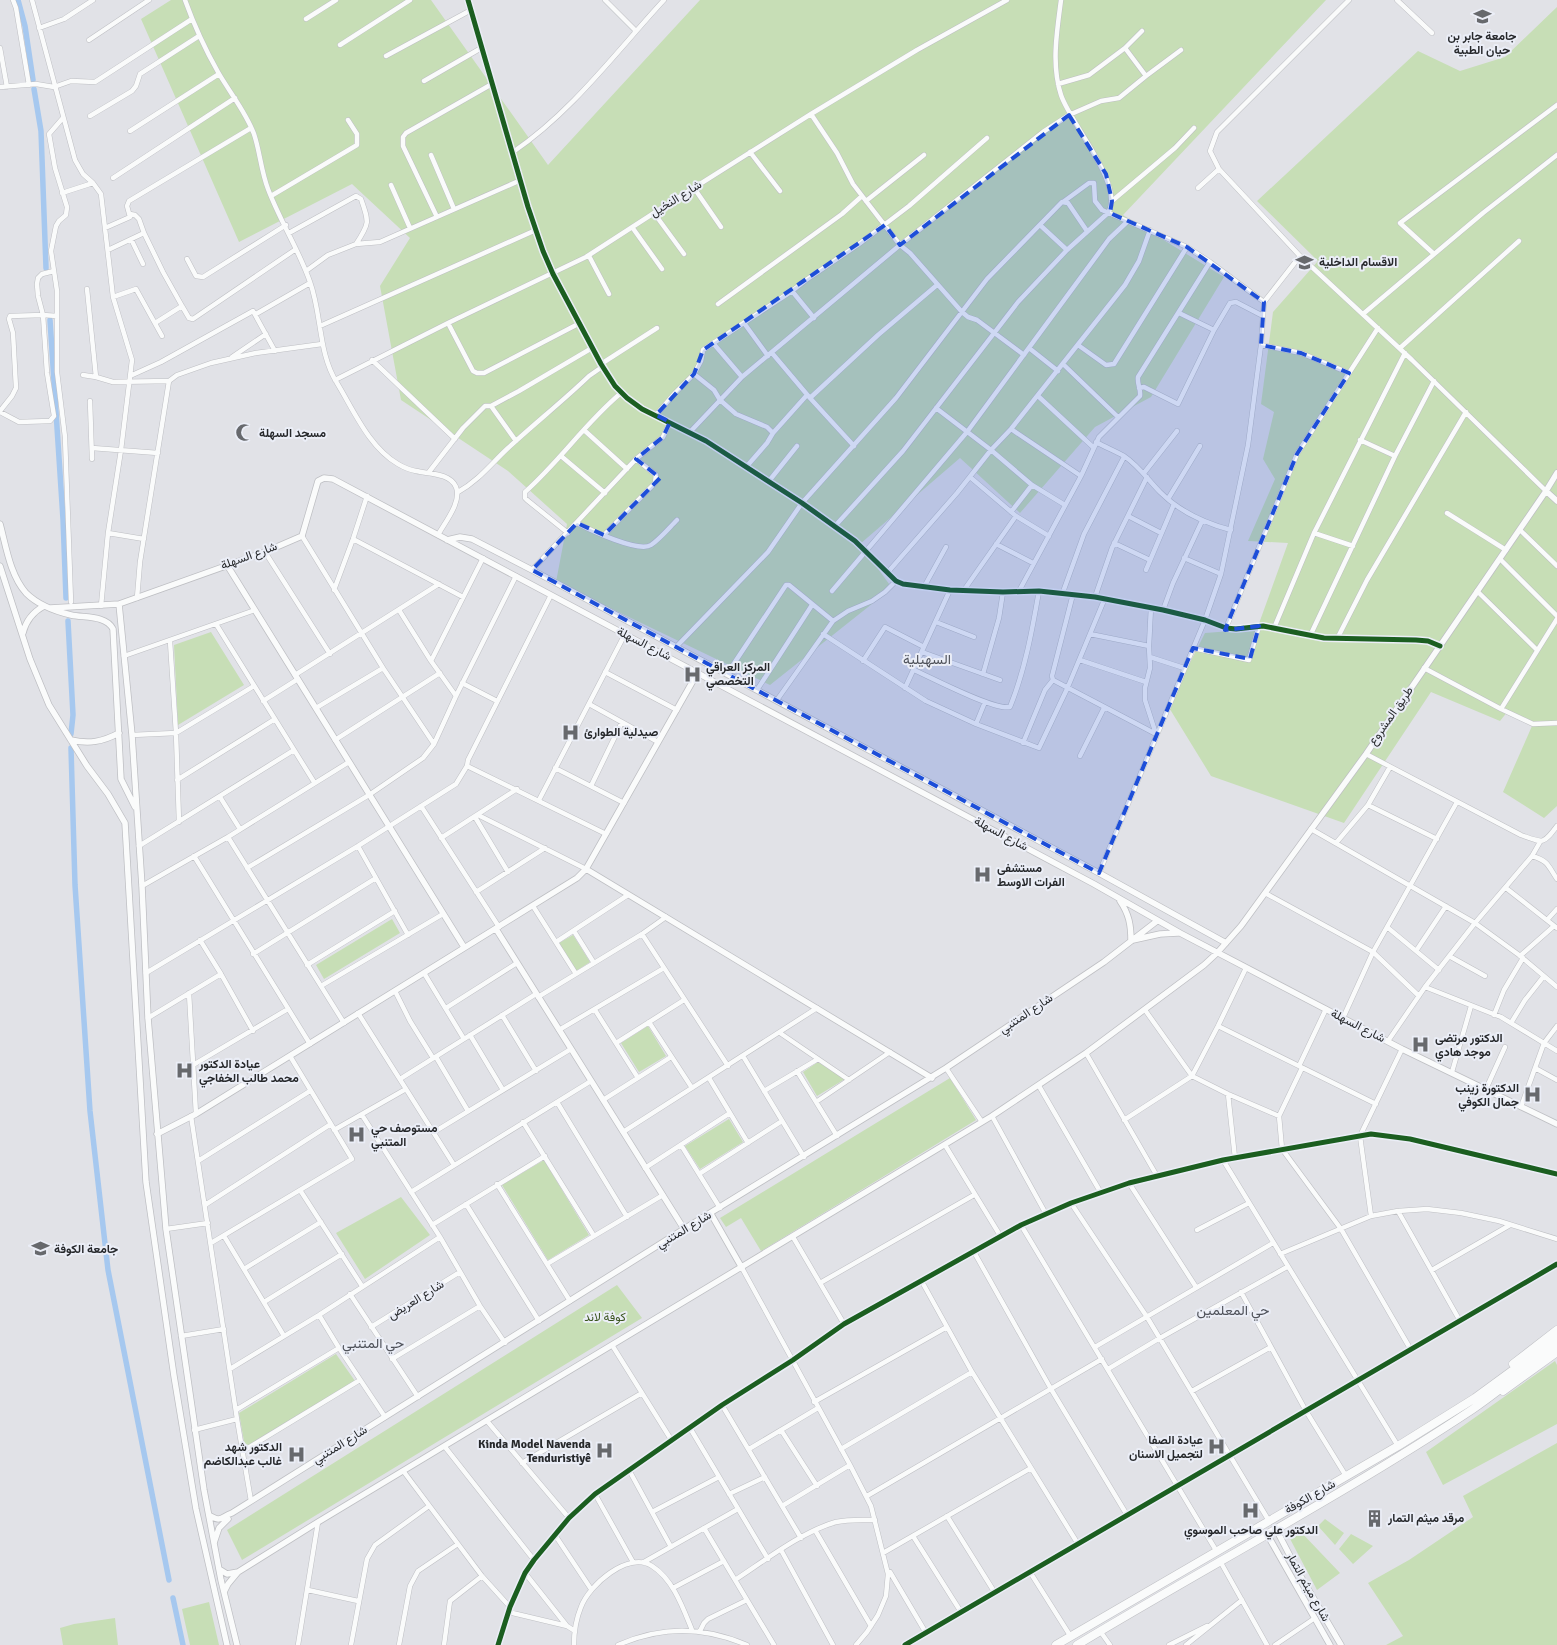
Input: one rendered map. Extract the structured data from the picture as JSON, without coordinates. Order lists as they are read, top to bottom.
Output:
{
  "streets": {
    "highway": ["شارع الكوفة"],
    "main road": [
      "شارع السهلة",
      "طريق المشروع",
      "شارع المتنبي",
      "شارع ميثم التمار"
    ],
    "street": ["شارع النخيل", "شارع العريض"]
  },
  "crossings": [
    ["شارع السهلة", "طريق المشروع"],
    ["شارع السهلة", "شارع المتنبي"],
    ["شارع الكوفة", "شارع ميثم التمار"]
  ],
  "districts": ["السهيلية", "حي المعلمين", "حي المتنبي"],
  "parks": ["كوفة لاند"],
  "places": {
    "school or university": ["جامعة جابر بن حيان الطبية", "الاقسام الداخلية", "جامعة الكوفة"],
    "mosque": ["مسجد السهلة"],
    "hospital": [
      "المركز العراقي التخصصي",
      "صيدلية الطوارئ",
      "مستشفى الفرات الاوسط",
      "الدكتور مرتضى موجد هادي",
      "عيادة الدكتور محمد طالب الخفاجي",
      "الدكتورة زينب جمال الكوفي",
      "مستوصف حي المتنبي",
      "عيادة الصفا لتجميل الاسنان",
      "Kinda Model Navenda Tenduristiyê",
      "الدكتور شهد غالب عبدالكاضم",
      "الدكتور علي صاحب الموسوي"
    ],
    "building": ["مرقد ميثم التمار"]
  }
}
